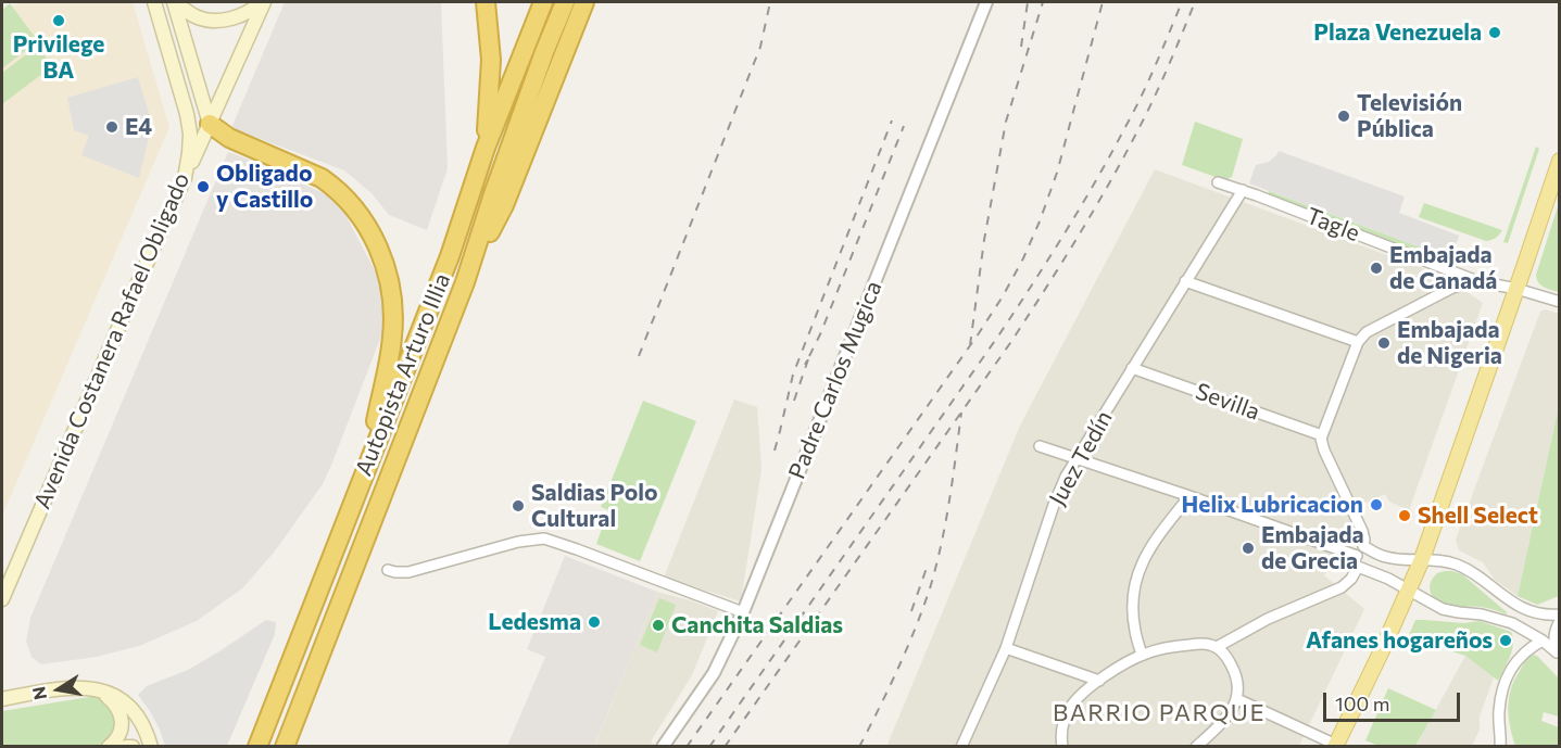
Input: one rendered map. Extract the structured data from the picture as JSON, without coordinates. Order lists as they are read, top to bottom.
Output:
{
  "streets": {
    "highway": ["Autopista Arturo Illia"],
    "main road": ["Avenida Costanera Rafael Obligado"],
    "street": [
      "Tagle",
      "Padre Carlos Mugica",
      "Sevilla",
      "Juez Tedín"
    ]
  },
  "crossings": [
    ["Tagle", "Juez Tedín"],
    ["Sevilla", "Juez Tedín"]
  ],
  "districts": ["BARRIO PARQUE"],
  "places": [
    "Privilege BA",
    "Plaza Venezuela",
    "Televisión Pública",
    "E4",
    "Obligado y Castillo",
    "Embajada de Canadá",
    "Embajada de Nigeria",
    "Helix Lubricacion",
    "Saldias Polo Cultural",
    "Shell Select",
    "Embajada de Grecia",
    "Ledesma",
    "Canchita Saldias",
    "Afanes hogareños"
  ],
  "scale_bar": "100 m",
  "north": "left"
}
